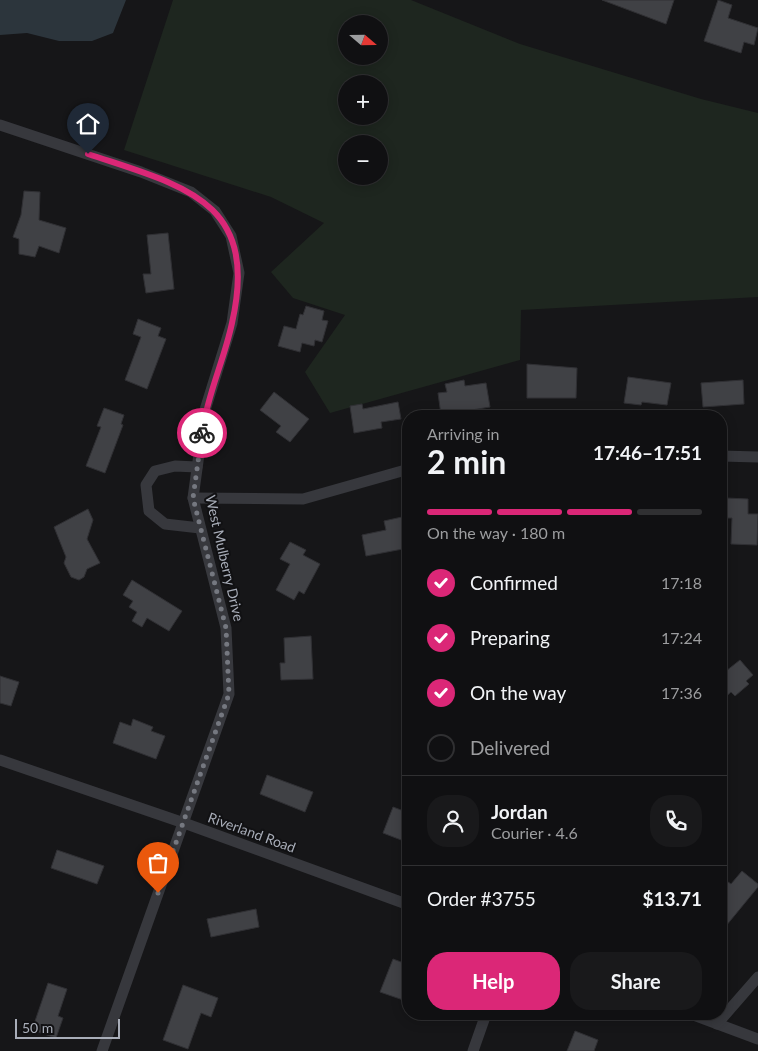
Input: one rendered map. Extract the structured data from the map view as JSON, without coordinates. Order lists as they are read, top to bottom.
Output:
{
  "streets": {
    "street": ["West Mulberry Drive", "Riverland Road"]
  },
  "crossings": [
    ["West Mulberry Drive", "Riverland Road"]
  ],
  "scale_bar": "50 m",
  "north": "right",
  "page": {
    "map_buttons": ["+", "−"],
    "heading": ["2 min", "Arriving in", "17:46–17:51"],
    "panel": [
      "Jordan",
      "Courier · 4.6",
      "Order #3755",
      "$13.71"
    ],
    "bar": "On the way · 180 m",
    "list": [
      ["Confirmed", "17:18"],
      ["Preparing", "17:24"],
      ["On the way", "17:36"],
      "Delivered"
    ],
    "buttons": ["Help", "Share"],
    "scale": "50 m"
  }
}
